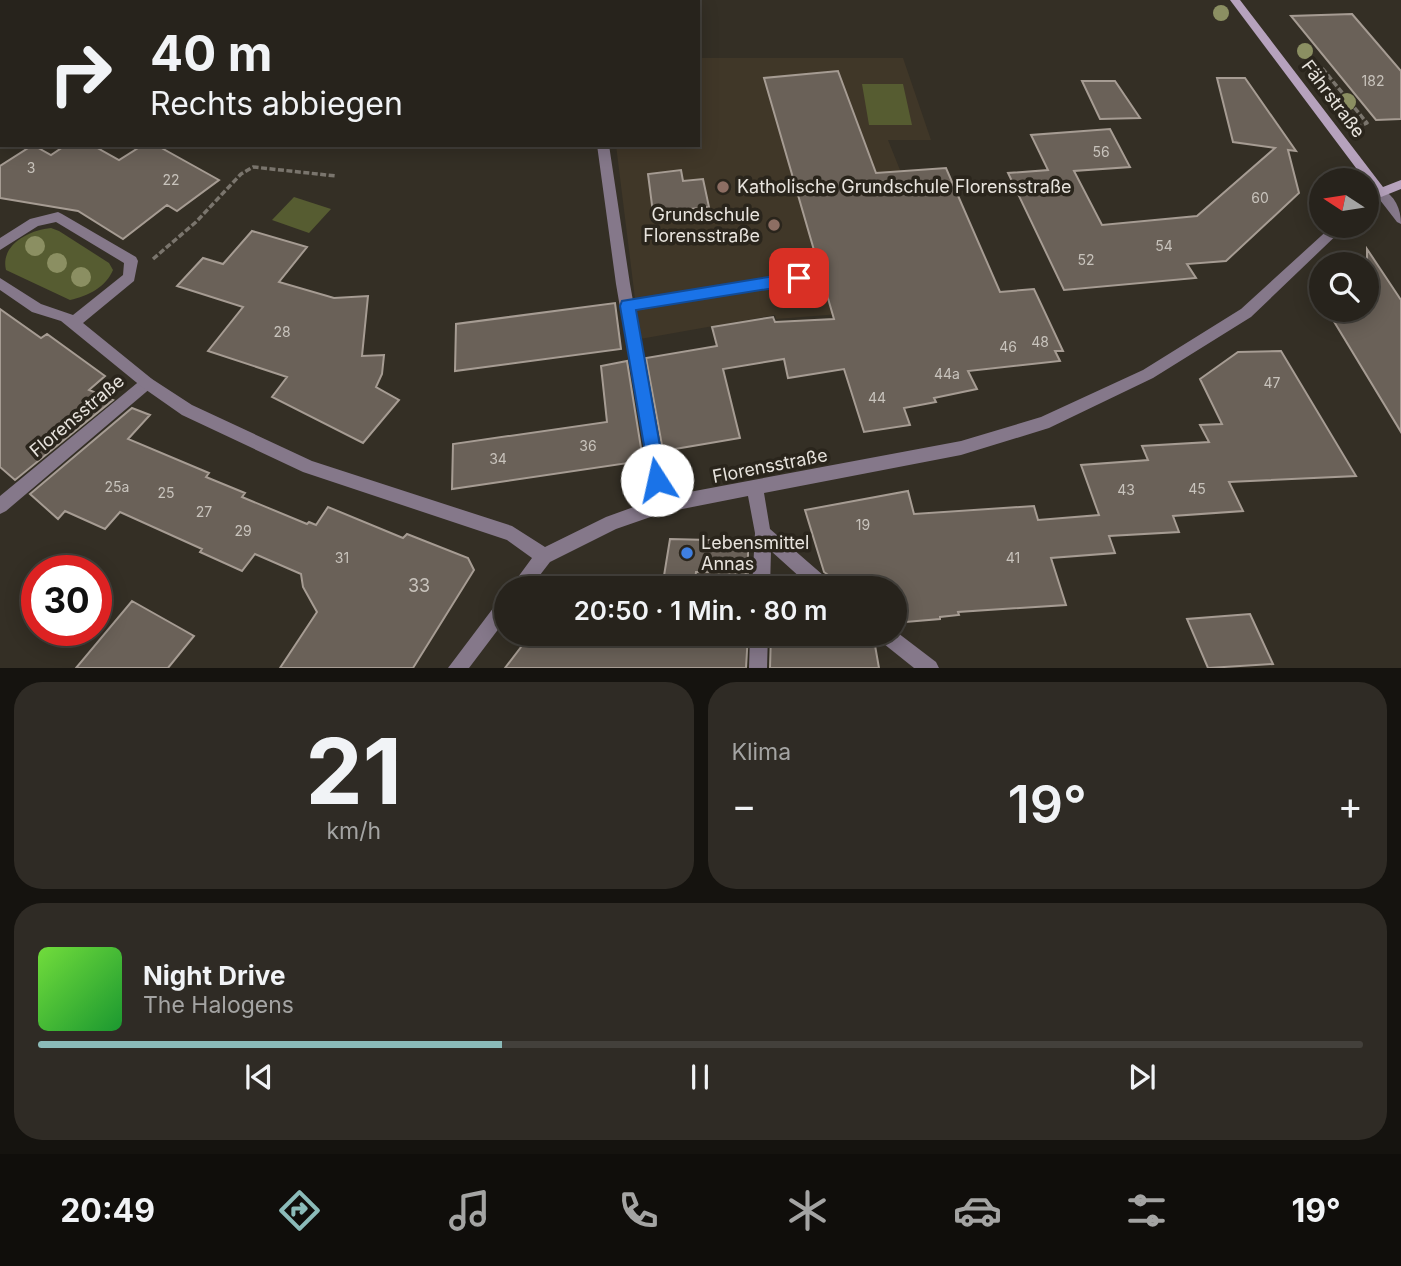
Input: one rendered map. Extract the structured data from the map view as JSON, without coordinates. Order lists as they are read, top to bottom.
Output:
{
  "streets": {
    "street": ["Fährstraße", "Florensstraße"]
  },
  "places": ["Katholische Grundschule Florensstraße", "Grundschule Florensstraße", "Lebensmittel Annas"],
  "house_numbers": [
    "182",
    "56",
    "3",
    "22",
    "60",
    "54",
    "52",
    "28",
    "48",
    "46",
    "44a",
    "47",
    "44",
    "36",
    "34",
    "25a",
    "45",
    "43",
    "25",
    "27",
    "19",
    "29",
    "31",
    "41",
    "33"
  ],
  "north": "left",
  "page": {
    "turn": ["40 m", "Rechts abbiegen"],
    "limit": "30",
    "trip": "20:50 · 1 Min. · 80 m",
    "tile": [
      ["21", "km/h"],
      "Klima"
    ],
    "heat": ["−", "19°", "+"],
    "song": ["Night Drive", "The Halogens"],
    "tabs": ["20:49", "19°"]
  }
}
